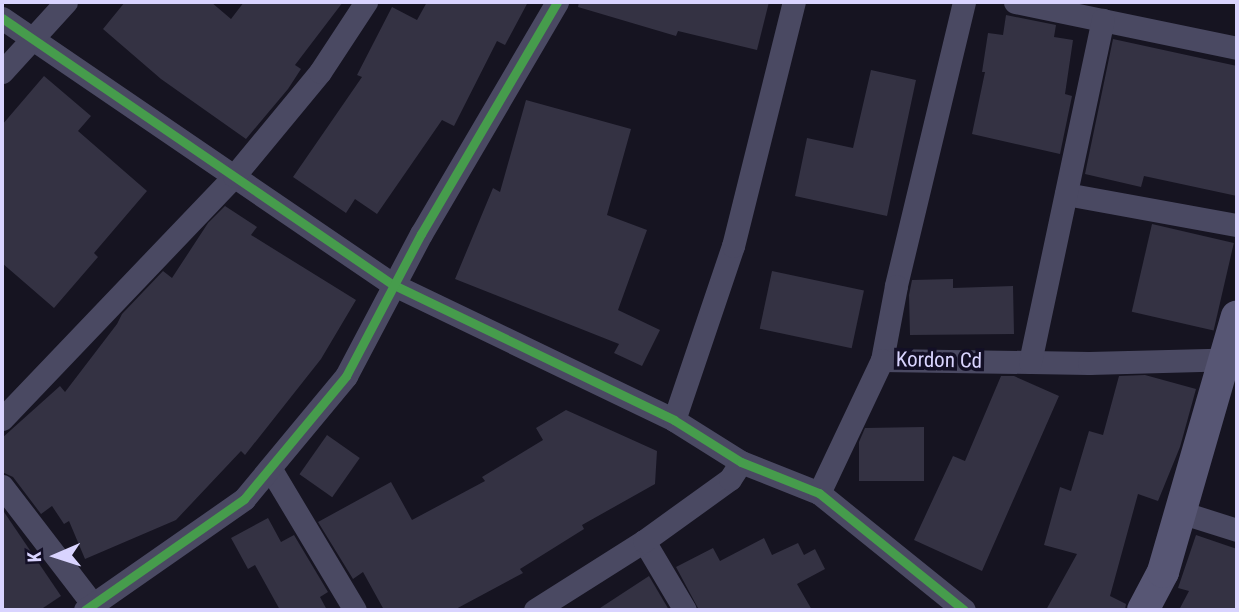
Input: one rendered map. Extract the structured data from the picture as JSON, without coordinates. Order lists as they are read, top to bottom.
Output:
{
  "streets": {
    "street": ["Kordon Cd"]
  },
  "north": "left"
}
